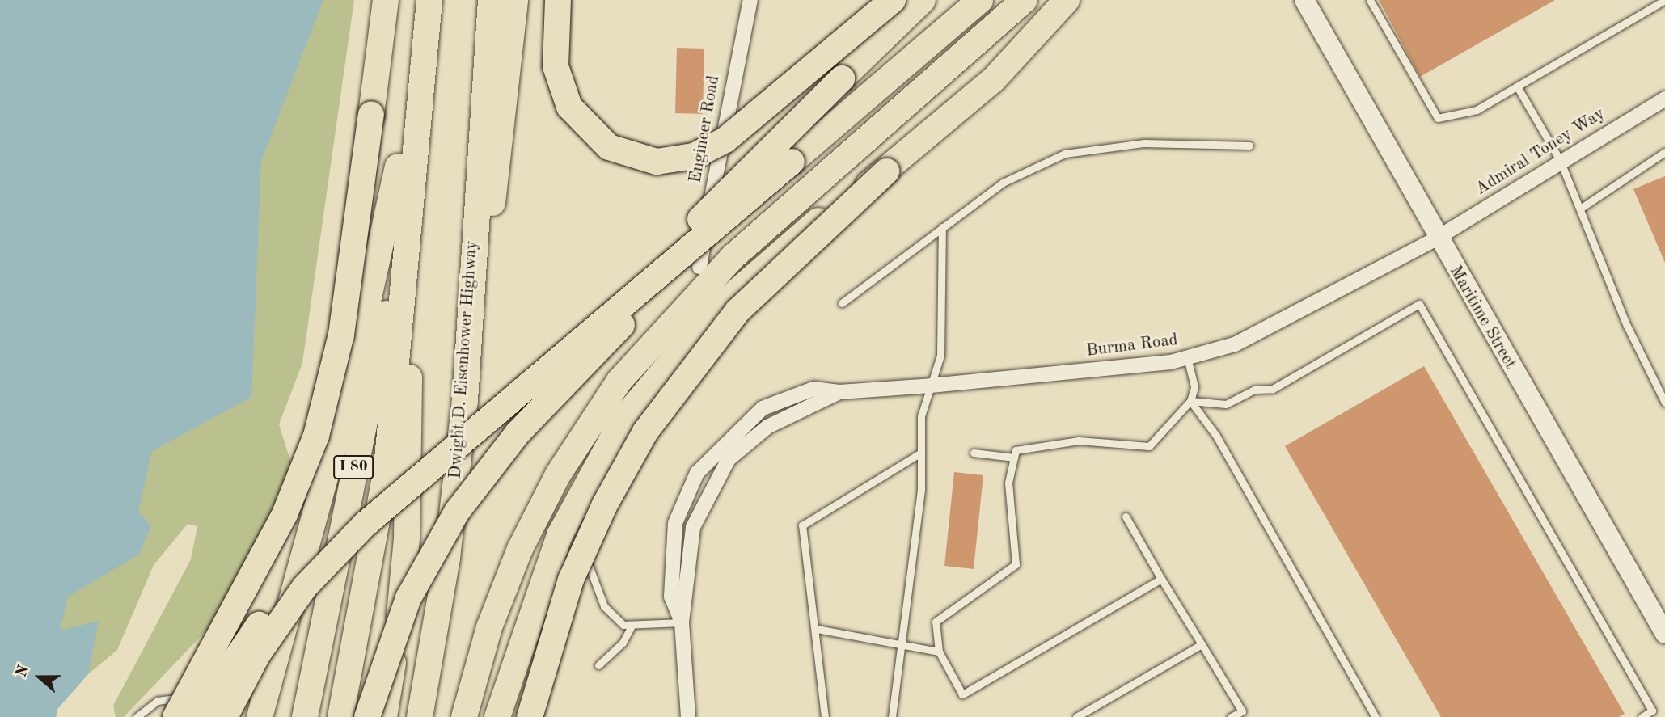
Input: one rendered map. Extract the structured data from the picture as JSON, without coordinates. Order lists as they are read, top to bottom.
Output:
{
  "streets": {
    "highway": ["Dwight D. Eisenhower Highway", "I 80"],
    "main road": ["Maritime Street"],
    "street": ["Engineer Road", "Admiral Toney Way", "Burma Road"]
  },
  "crossings": [
    ["Admiral Toney Way", "Maritime Street"],
    ["Admiral Toney Way", "Burma Road"],
    ["Maritime Street", "Burma Road"]
  ],
  "north": "left"
}
